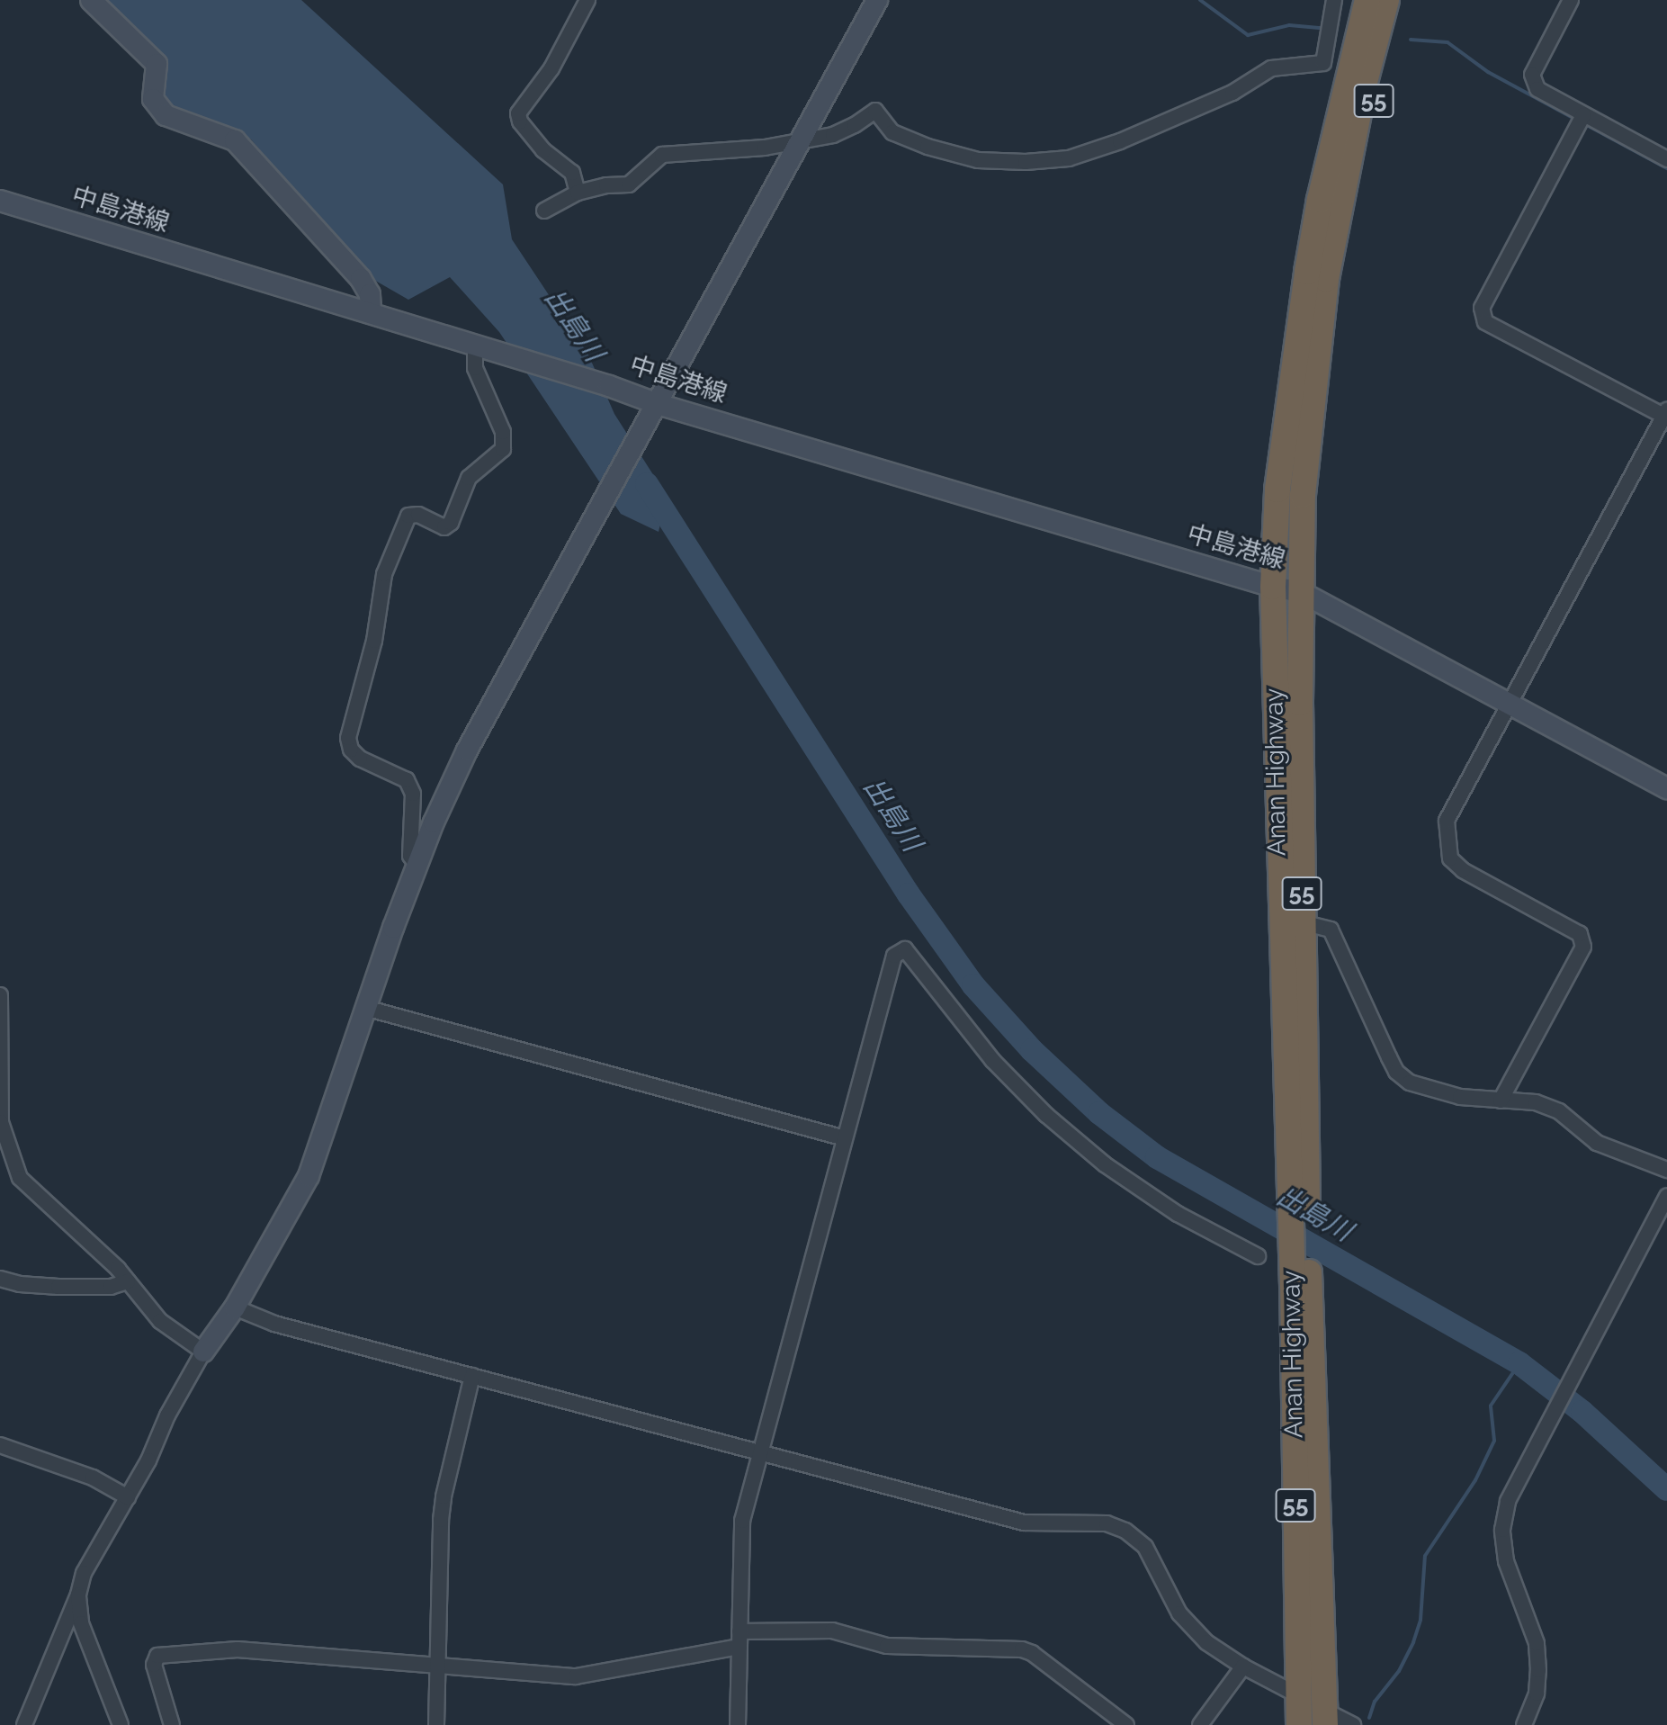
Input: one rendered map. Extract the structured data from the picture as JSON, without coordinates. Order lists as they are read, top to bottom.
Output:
{
  "streets": {
    "highway": ["55", "Anan Highway"],
    "street": ["中島港線"]
  },
  "crossings": [
    ["55", "Anan Highway"],
    ["中島港線", "Anan Highway"]
  ],
  "water": ["出島川"]
}
